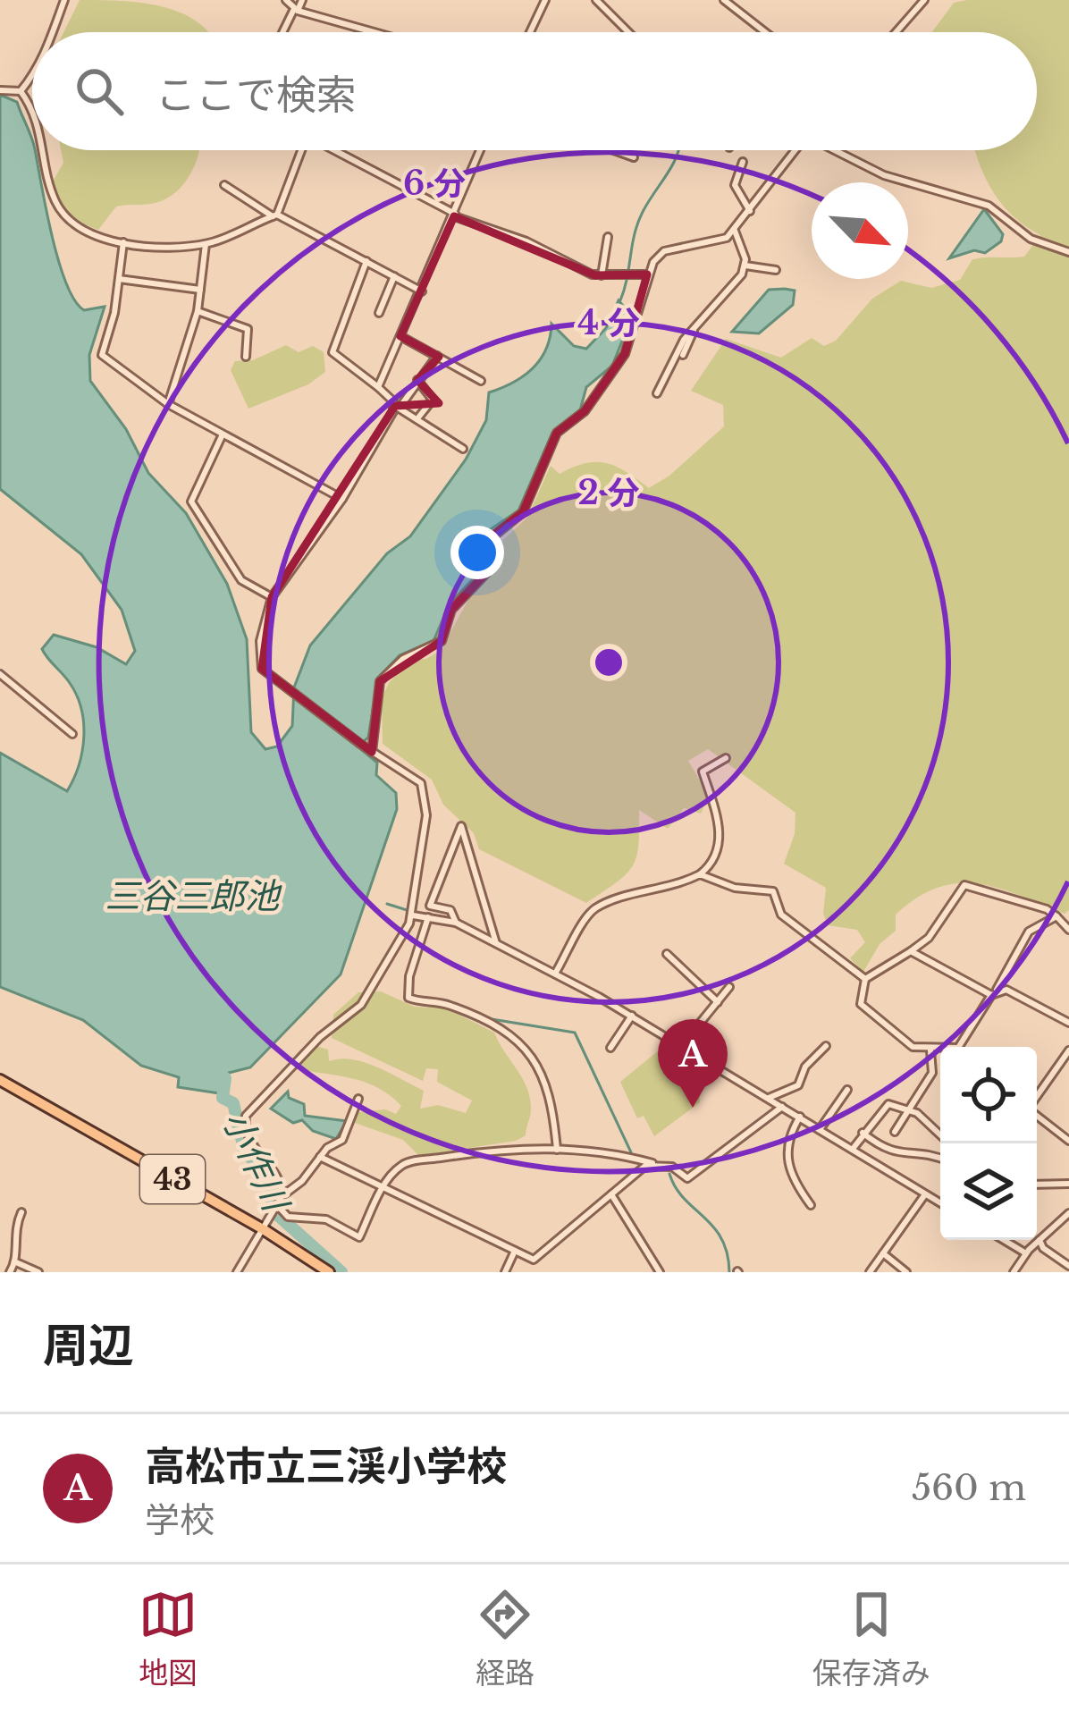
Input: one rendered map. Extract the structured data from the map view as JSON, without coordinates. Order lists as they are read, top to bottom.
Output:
{
  "streets": {
    "main road": ["43"]
  },
  "water": ["三谷三郎池", "小作川"],
  "north": "bottom right",
  "page": {
    "search": "ここで検索",
    "pins": "A",
    "heading": "周辺",
    "list": [
      {
        "mark": "A",
        "name": "高松市立三渓小学校",
        "note": "学校",
        "value": "560 m"
      }
    ],
    "nav": ["地図", "経路", "保存済み"]
  },
  "rings": ["6 分", "4 分", "2 分"]
}
